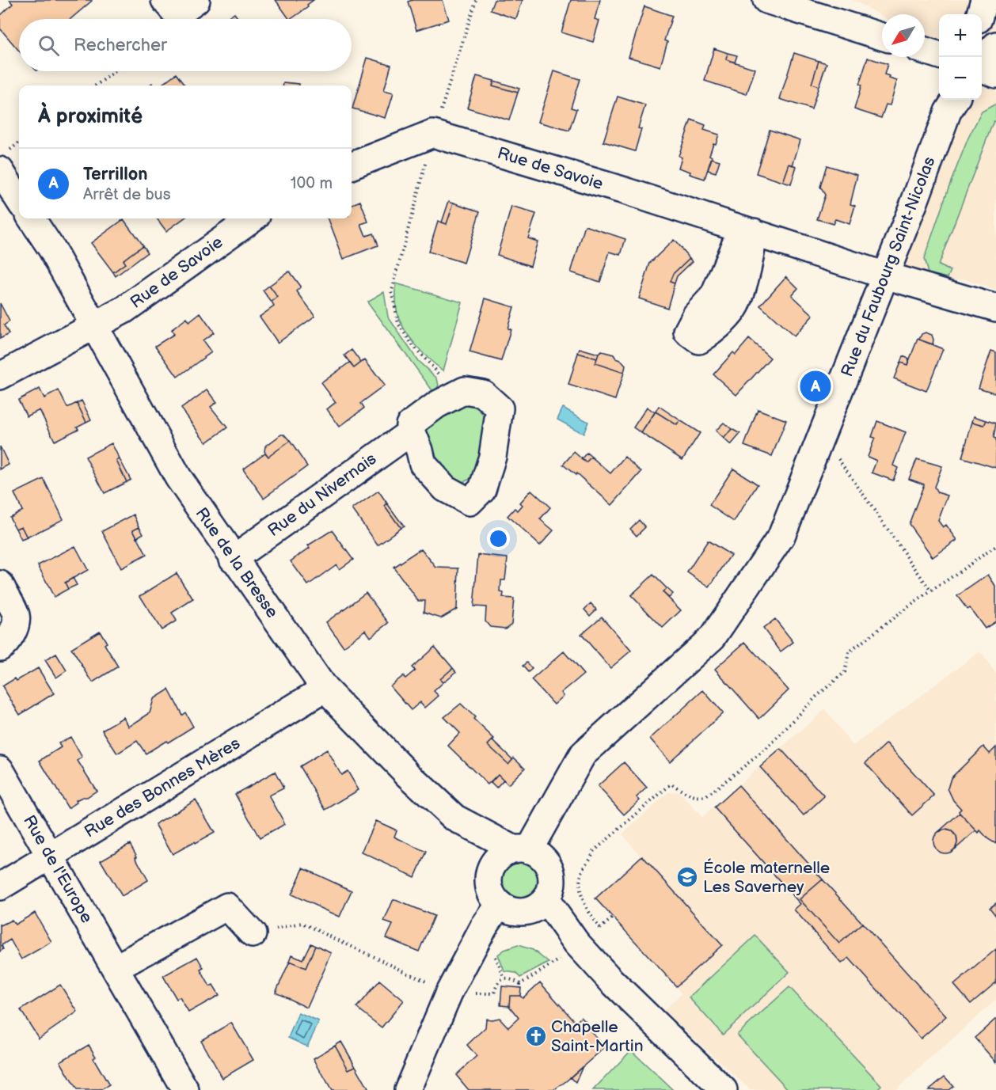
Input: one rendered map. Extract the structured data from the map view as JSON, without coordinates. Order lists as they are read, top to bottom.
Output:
{
  "streets": {
    "street": [
      "Rue de Savoie",
      "Rue du Faubourg Saint-Nicolas",
      "Rue du Nivernais",
      "Rue de la Bresse",
      "Rue des Bonnes Mères",
      "Rue de l'Europe"
    ]
  },
  "crossings": [
    ["Rue de Savoie", "Rue du Faubourg Saint-Nicolas"],
    ["Rue de Savoie", "Rue de la Bresse"],
    ["Rue du Faubourg Saint-Nicolas", "Rue de la Bresse"],
    ["Rue du Nivernais", "Rue de la Bresse"],
    ["Rue de la Bresse", "Rue des Bonnes Mères"],
    ["Rue des Bonnes Mères", "Rue de l'Europe"]
  ],
  "places": {
    "school or university": ["École maternelle Les Saverney"],
    "church": ["Chapelle Saint-Martin"]
  },
  "north": "bottom left",
  "page": {
    "map_buttons": ["+", "−"],
    "search": "Rechercher",
    "heading": "À proximité",
    "list": [
      {
        "mark": "A",
        "name": "Terrillon",
        "note": "Arrêt de bus",
        "value": "100 m"
      }
    ],
    "pins": "A"
  }
}
